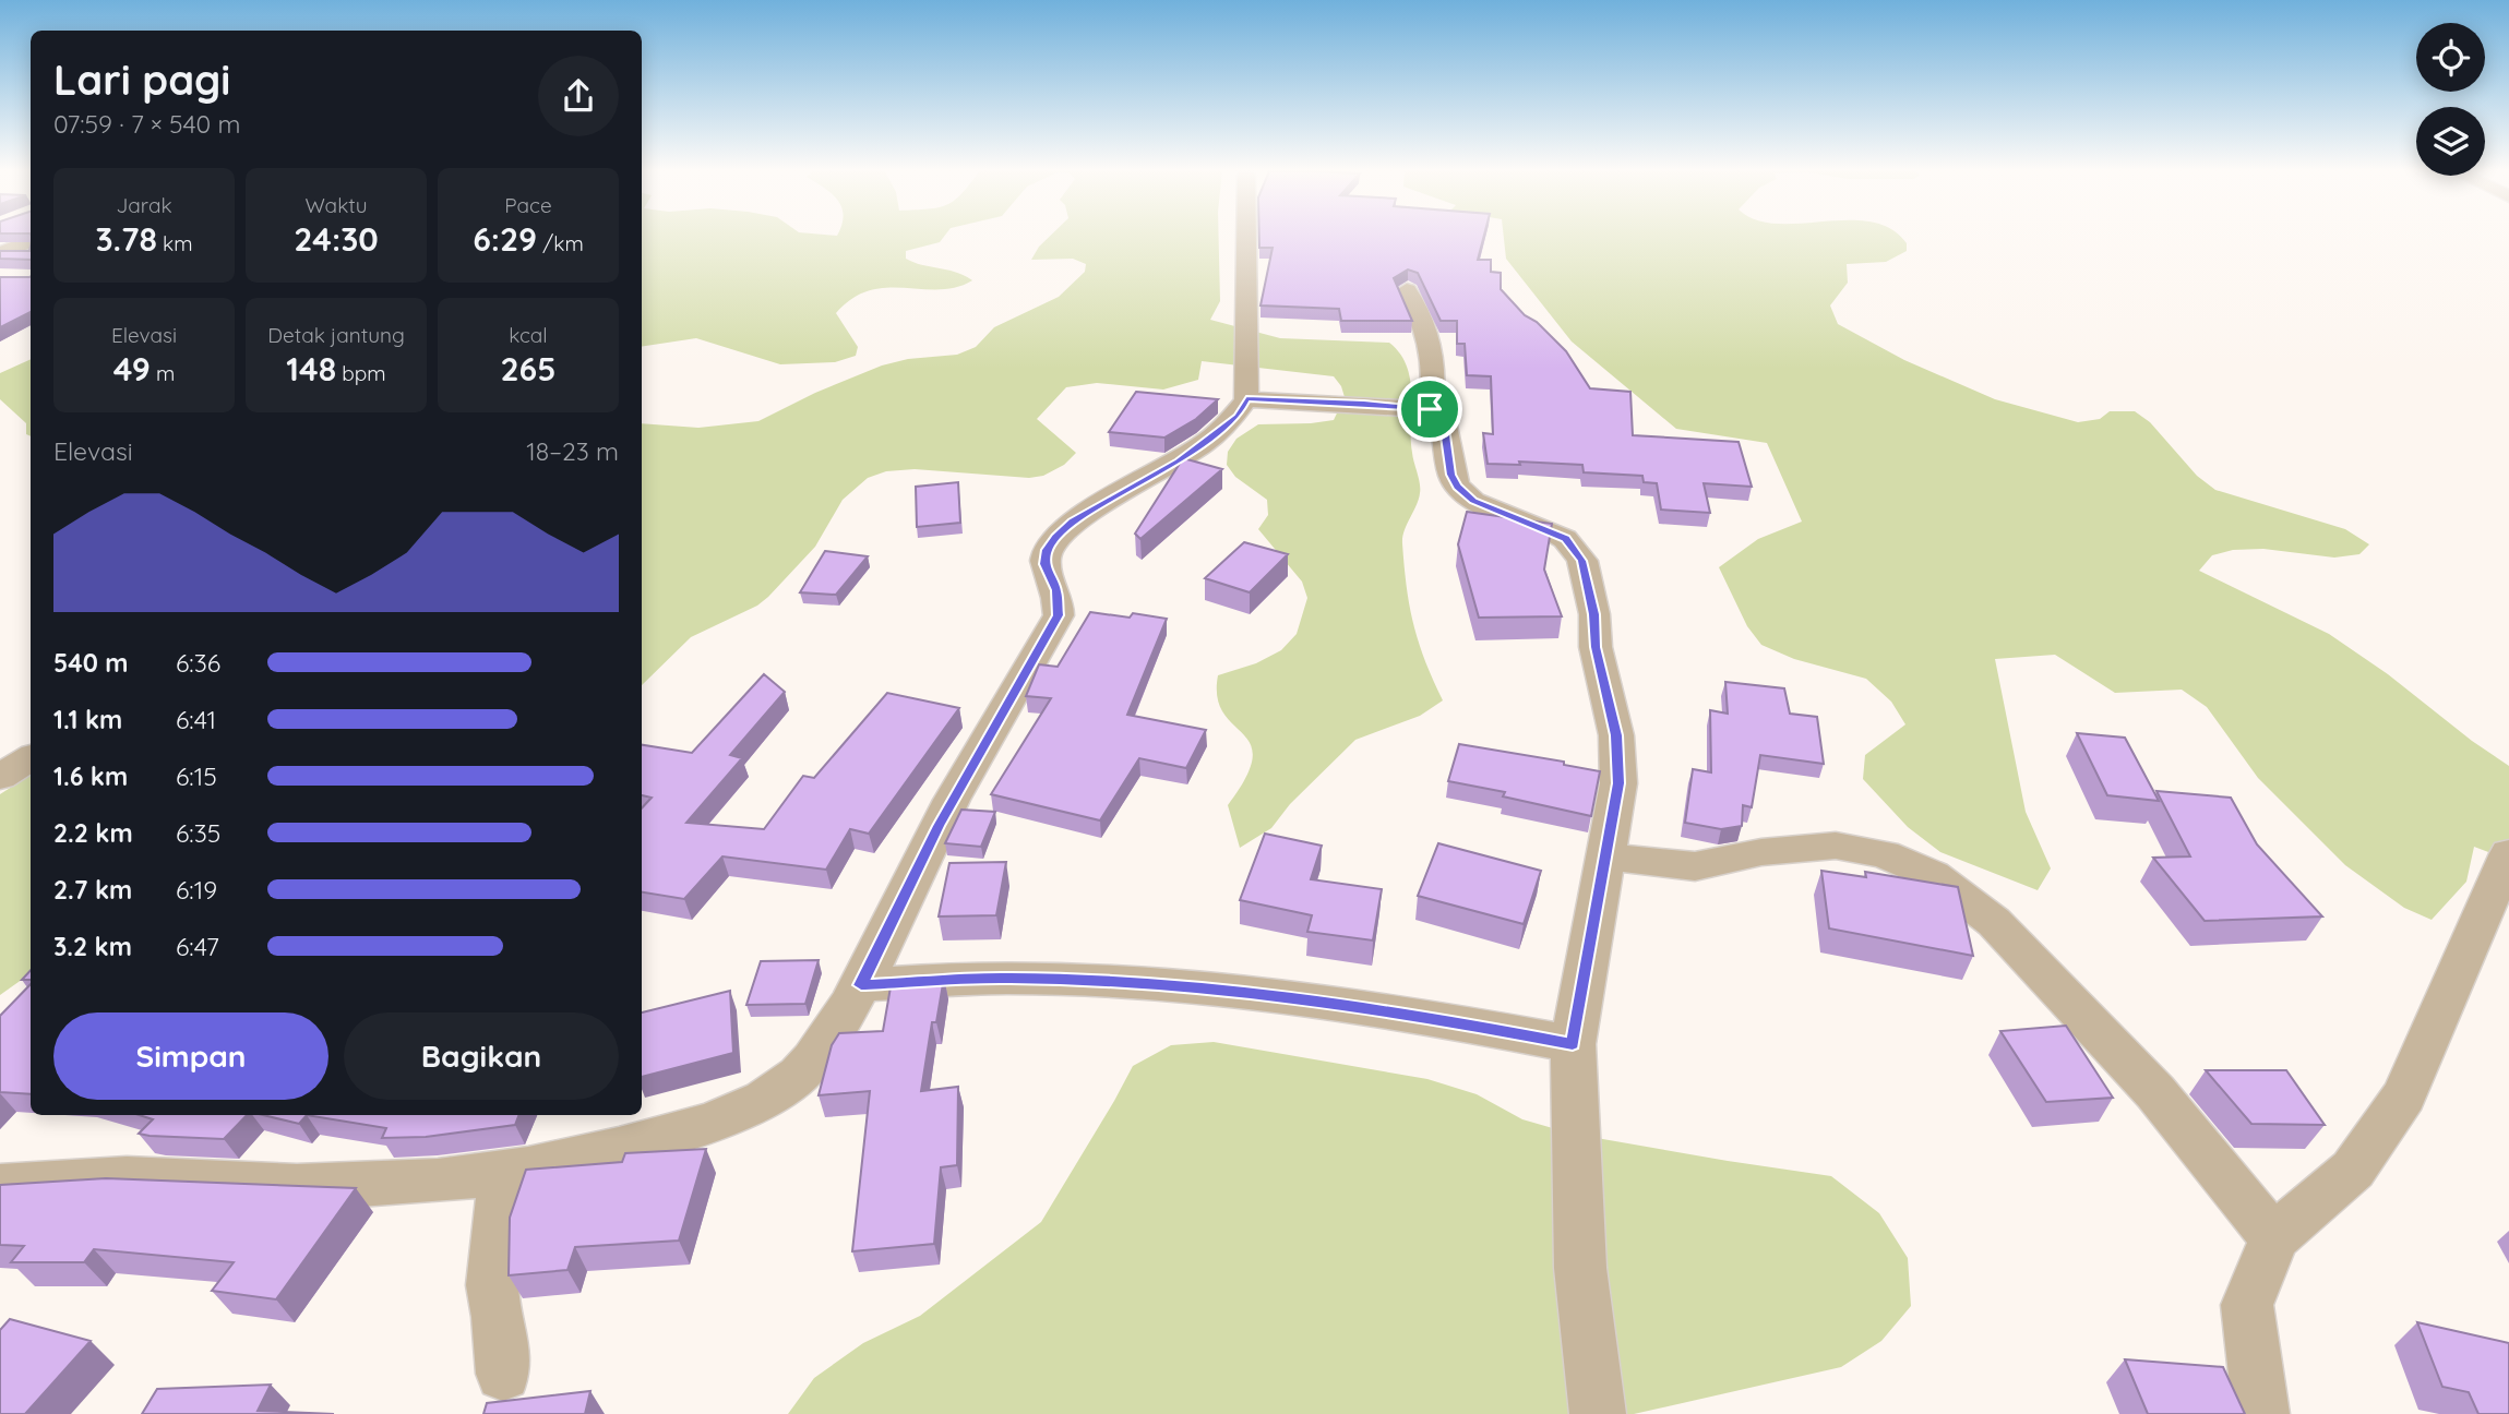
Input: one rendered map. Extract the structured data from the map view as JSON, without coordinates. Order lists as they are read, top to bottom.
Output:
{
  "page": {
    "heading": ["Lari pagi", "07:59 · 7 × 540 m"],
    "stats": [
      ["Jarak", "3.78 km"],
      ["Waktu", "24:30"],
      ["Pace", "6:29 /km"],
      ["Elevasi", "49 m"],
      ["Detak jantung", "148 bpm"],
      ["kcal", "265"]
    ],
    "chart": ["Elevasi", "18–23 m"],
    "list": [
      {
        "name": "540 m",
        "note": "6:36"
      },
      {
        "name": "1.1 km",
        "note": "6:41"
      },
      {
        "name": "1.6 km",
        "note": "6:15"
      },
      {
        "name": "2.2 km",
        "note": "6:35"
      },
      {
        "name": "2.7 km",
        "note": "6:19"
      },
      {
        "name": "3.2 km",
        "note": "6:47"
      }
    ],
    "buttons": ["Simpan", "Bagikan"]
  }
}
